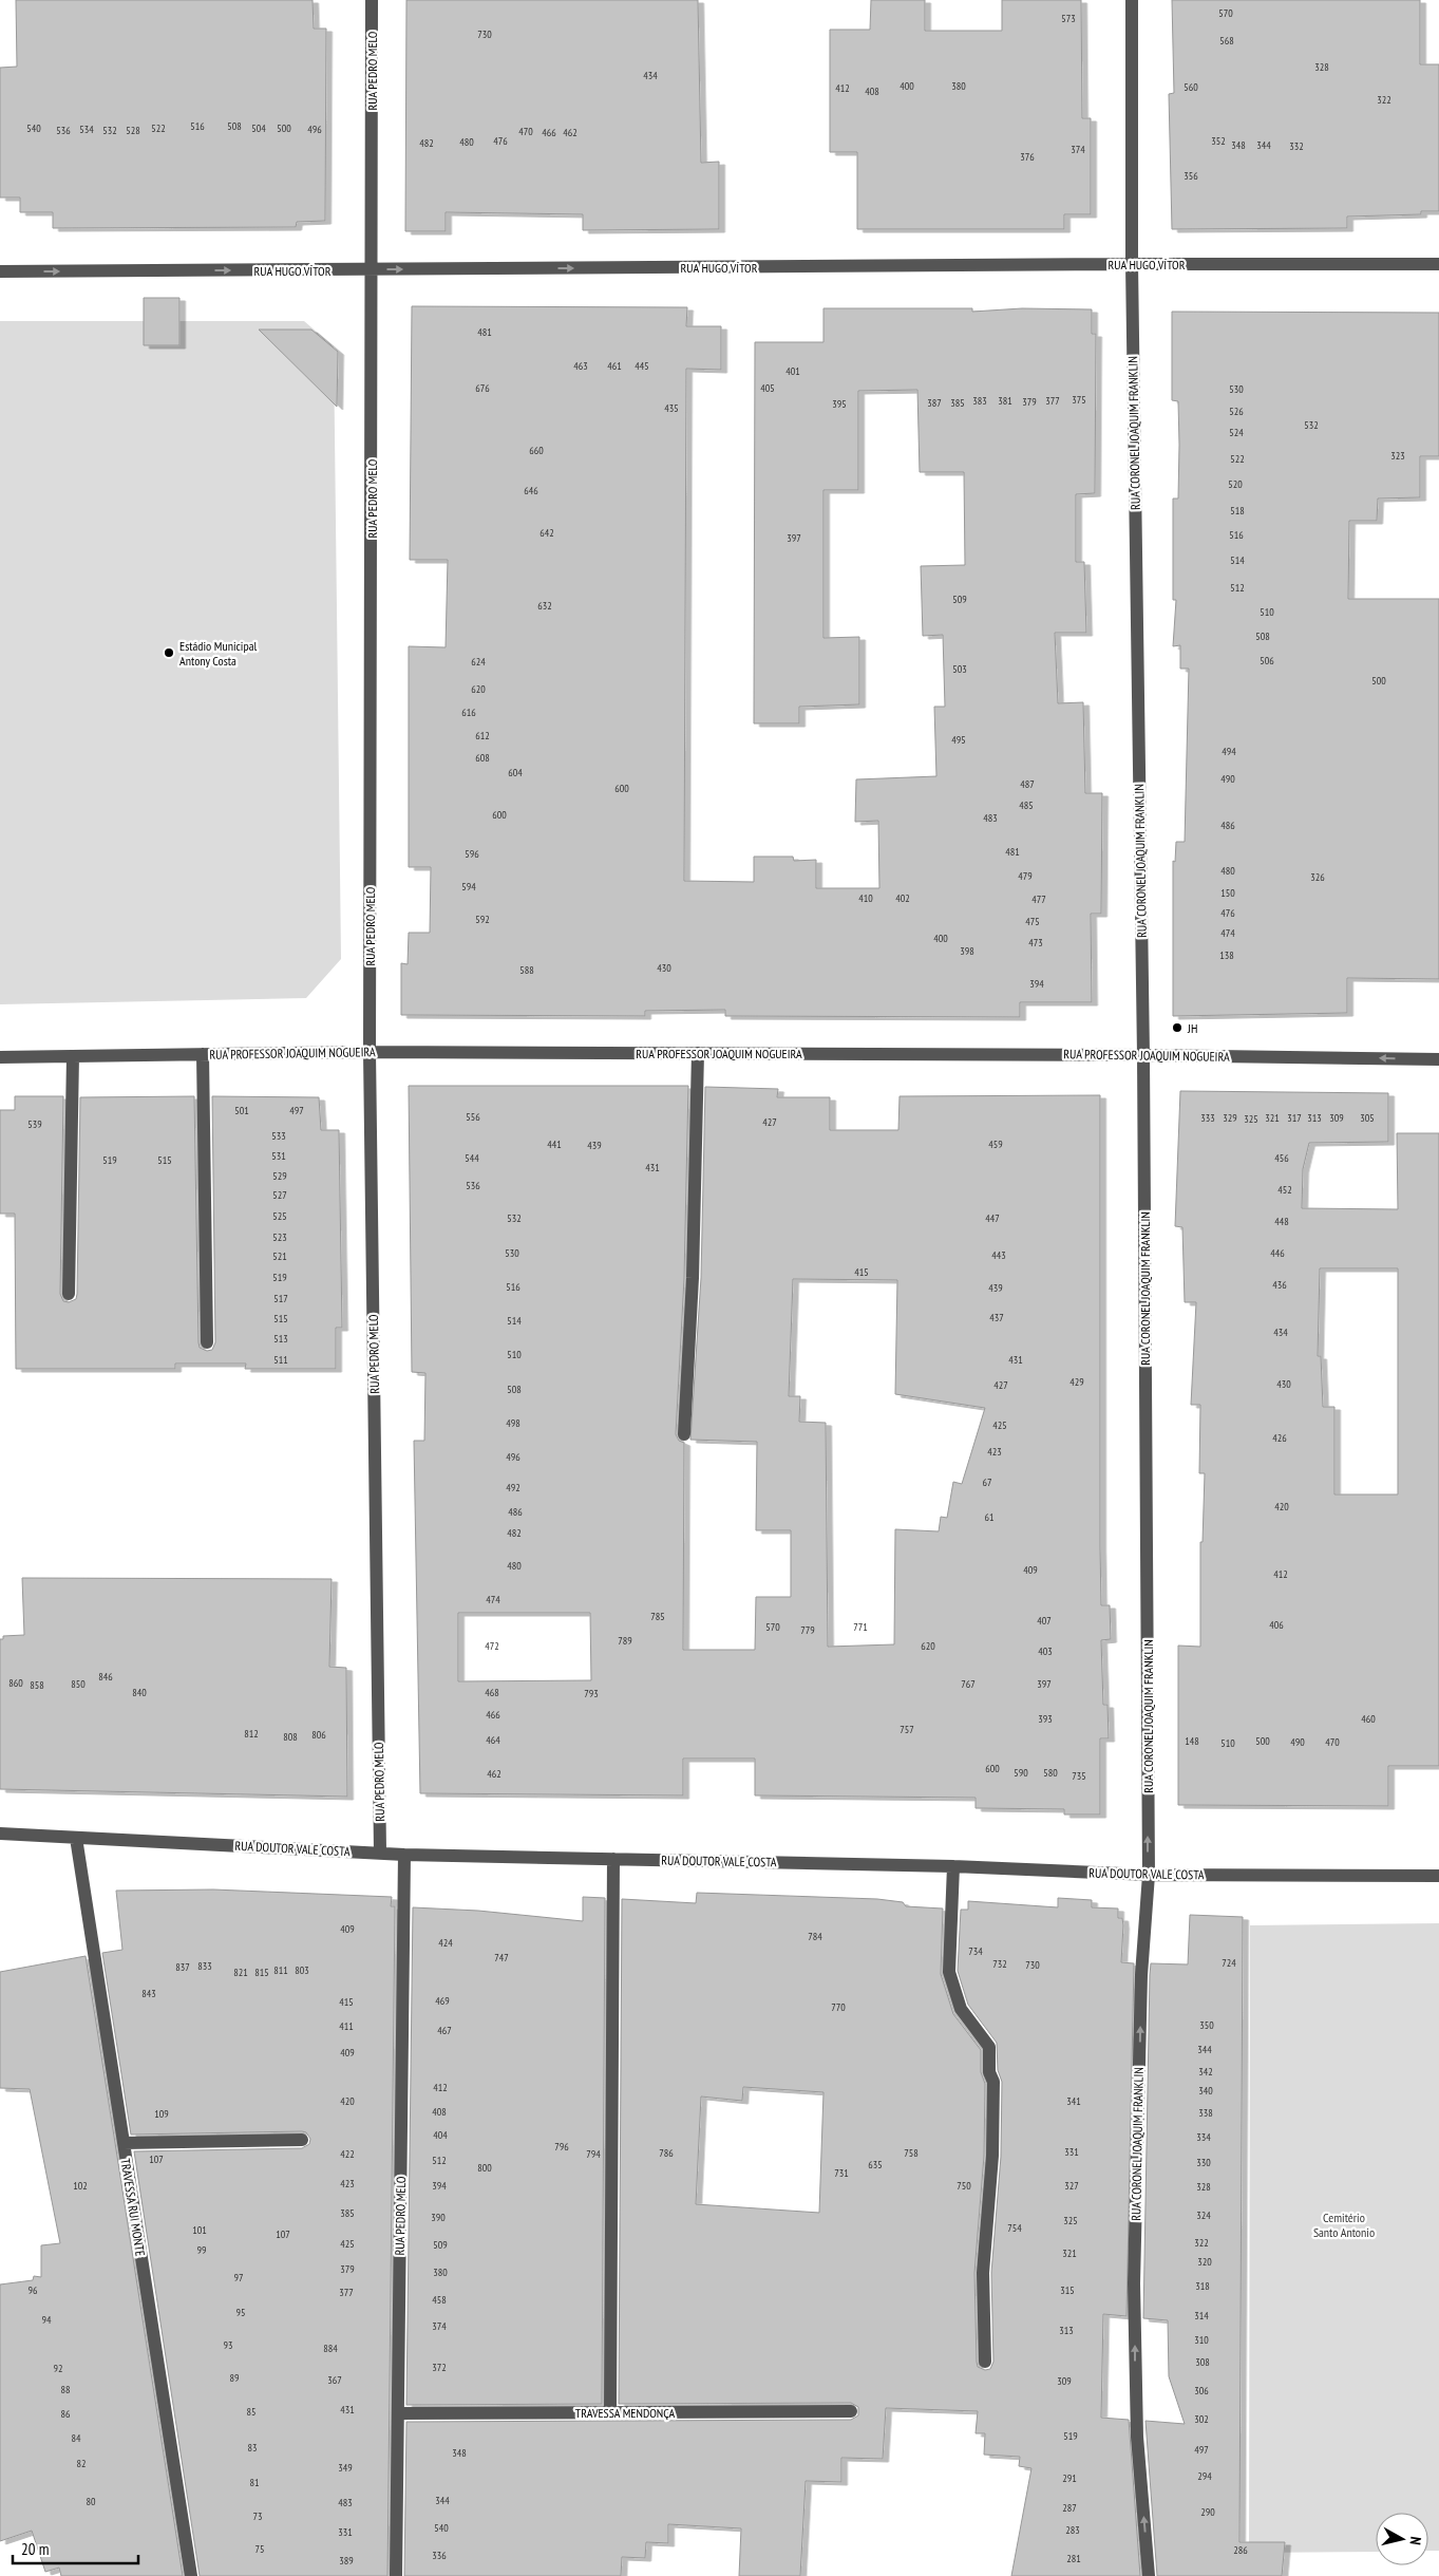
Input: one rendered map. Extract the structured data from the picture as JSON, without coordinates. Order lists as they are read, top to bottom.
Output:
{
  "streets": {
    "street": [
      "RUA PEDRO MELO",
      "RUA HUGO VÍTOR",
      "RUA CORONEL JOAQUIM FRANKLIN",
      "RUA PROFESSOR JOAQUIM NOGUEIRA",
      "RUA DOUTOR VALE COSTA",
      "TRAVESSA RUI MONTE",
      "TRAVESSA MENDONÇA"
    ]
  },
  "crossings": [
    ["RUA PEDRO MELO", "RUA HUGO VÍTOR"],
    ["RUA PEDRO MELO", "RUA PROFESSOR JOAQUIM NOGUEIRA"],
    ["RUA PEDRO MELO", "RUA DOUTOR VALE COSTA"],
    ["RUA PEDRO MELO", "TRAVESSA MENDONÇA"],
    ["RUA HUGO VÍTOR", "RUA CORONEL JOAQUIM FRANKLIN"],
    ["RUA CORONEL JOAQUIM FRANKLIN", "RUA PROFESSOR JOAQUIM NOGUEIRA"],
    ["RUA CORONEL JOAQUIM FRANKLIN", "RUA DOUTOR VALE COSTA"],
    ["RUA DOUTOR VALE COSTA", "TRAVESSA RUI MONTE"]
  ],
  "one_way": ["RUA HUGO VÍTOR", "RUA CORONEL JOAQUIM FRANKLIN"],
  "parks": ["Cemitério Santo Antonio"],
  "places": ["Estádio Municipal Antony Costa", "JH"],
  "house_numbers": [
    "570",
    "573",
    "730",
    "568",
    "328",
    "434",
    "400",
    "380",
    "560",
    "412",
    "408",
    "322",
    "516",
    "508",
    "540",
    "522",
    "504",
    "500",
    "534",
    "496",
    "536",
    "532",
    "528",
    "470",
    "466",
    "462",
    "476",
    "352",
    "480",
    "482",
    "348",
    "344",
    "332",
    "374",
    "376",
    "356",
    "481",
    "463",
    "461",
    "445",
    "401",
    "676",
    "405",
    "530",
    "375",
    "383",
    "381",
    "377",
    "379",
    "387",
    "385",
    "395",
    "435",
    "526",
    "532",
    "524",
    "660",
    "323",
    "522",
    "520",
    "646",
    "518",
    "642",
    "516",
    "397",
    "514",
    "512",
    "509",
    "632",
    "510",
    "508",
    "506",
    "624",
    "503",
    "500",
    "620",
    "616",
    "612",
    "495",
    "494",
    "608",
    "604",
    "490",
    "487",
    "600",
    "485",
    "600",
    "483",
    "486",
    "481",
    "596",
    "480",
    "479",
    "326",
    "594",
    "150",
    "410",
    "402",
    "477",
    "476",
    "592",
    "475",
    "474",
    "400",
    "473",
    "398",
    "138",
    "430",
    "588",
    "394",
    "501",
    "497",
    "556",
    "333",
    "329",
    "321",
    "317",
    "313",
    "309",
    "305",
    "325",
    "427",
    "539",
    "533",
    "441",
    "459",
    "439",
    "531",
    "544",
    "456",
    "519",
    "515",
    "431",
    "529",
    "536",
    "452",
    "527",
    "525",
    "532",
    "447",
    "448",
    "523",
    "530",
    "446",
    "443",
    "521",
    "415",
    "519",
    "436",
    "516",
    "439",
    "517",
    "437",
    "515",
    "514",
    "434",
    "513",
    "510",
    "511",
    "431",
    "429",
    "430",
    "427",
    "508",
    "498",
    "425",
    "426",
    "423",
    "496",
    "67",
    "492",
    "420",
    "486",
    "61",
    "482",
    "480",
    "409",
    "412",
    "474",
    "785",
    "407",
    "406",
    "570",
    "771",
    "779",
    "789",
    "472",
    "620",
    "403",
    "846",
    "860",
    "850",
    "767",
    "397",
    "858",
    "840",
    "468",
    "793",
    "466",
    "393",
    "460",
    "757",
    "812",
    "806",
    "808",
    "464",
    "148",
    "500",
    "490",
    "470",
    "510",
    "600",
    "590",
    "580",
    "462",
    "735",
    "409",
    "784",
    "424",
    "734",
    "747",
    "724",
    "732",
    "730",
    "833",
    "837",
    "811",
    "803",
    "821",
    "815",
    "843",
    "469",
    "415",
    "770",
    "350",
    "411",
    "467",
    "344",
    "409",
    "342",
    "412",
    "340",
    "420",
    "341",
    "408",
    "338",
    "109",
    "404",
    "334",
    "796",
    "331",
    "786",
    "758",
    "422",
    "794",
    "107",
    "512",
    "330",
    "635",
    "800",
    "731",
    "423",
    "102",
    "394",
    "750",
    "327",
    "328",
    "385",
    "324",
    "390",
    "325",
    "754",
    "101",
    "107",
    "322",
    "425",
    "509",
    "99",
    "321",
    "320",
    "379",
    "380",
    "97",
    "318",
    "96",
    "315",
    "377",
    "458",
    "95",
    "314",
    "94",
    "374",
    "313",
    "310",
    "93",
    "884",
    "308",
    "372",
    "92",
    "89",
    "367",
    "309",
    "88",
    "306",
    "431",
    "85",
    "86",
    "302",
    "519",
    "84",
    "83",
    "497",
    "348",
    "82",
    "349",
    "294",
    "291",
    "81",
    "344",
    "80",
    "483",
    "287",
    "290",
    "73",
    "540",
    "283",
    "331",
    "75",
    "286",
    "336",
    "281",
    "389"
  ],
  "scale_bar": "20 m",
  "north": "right"
}
